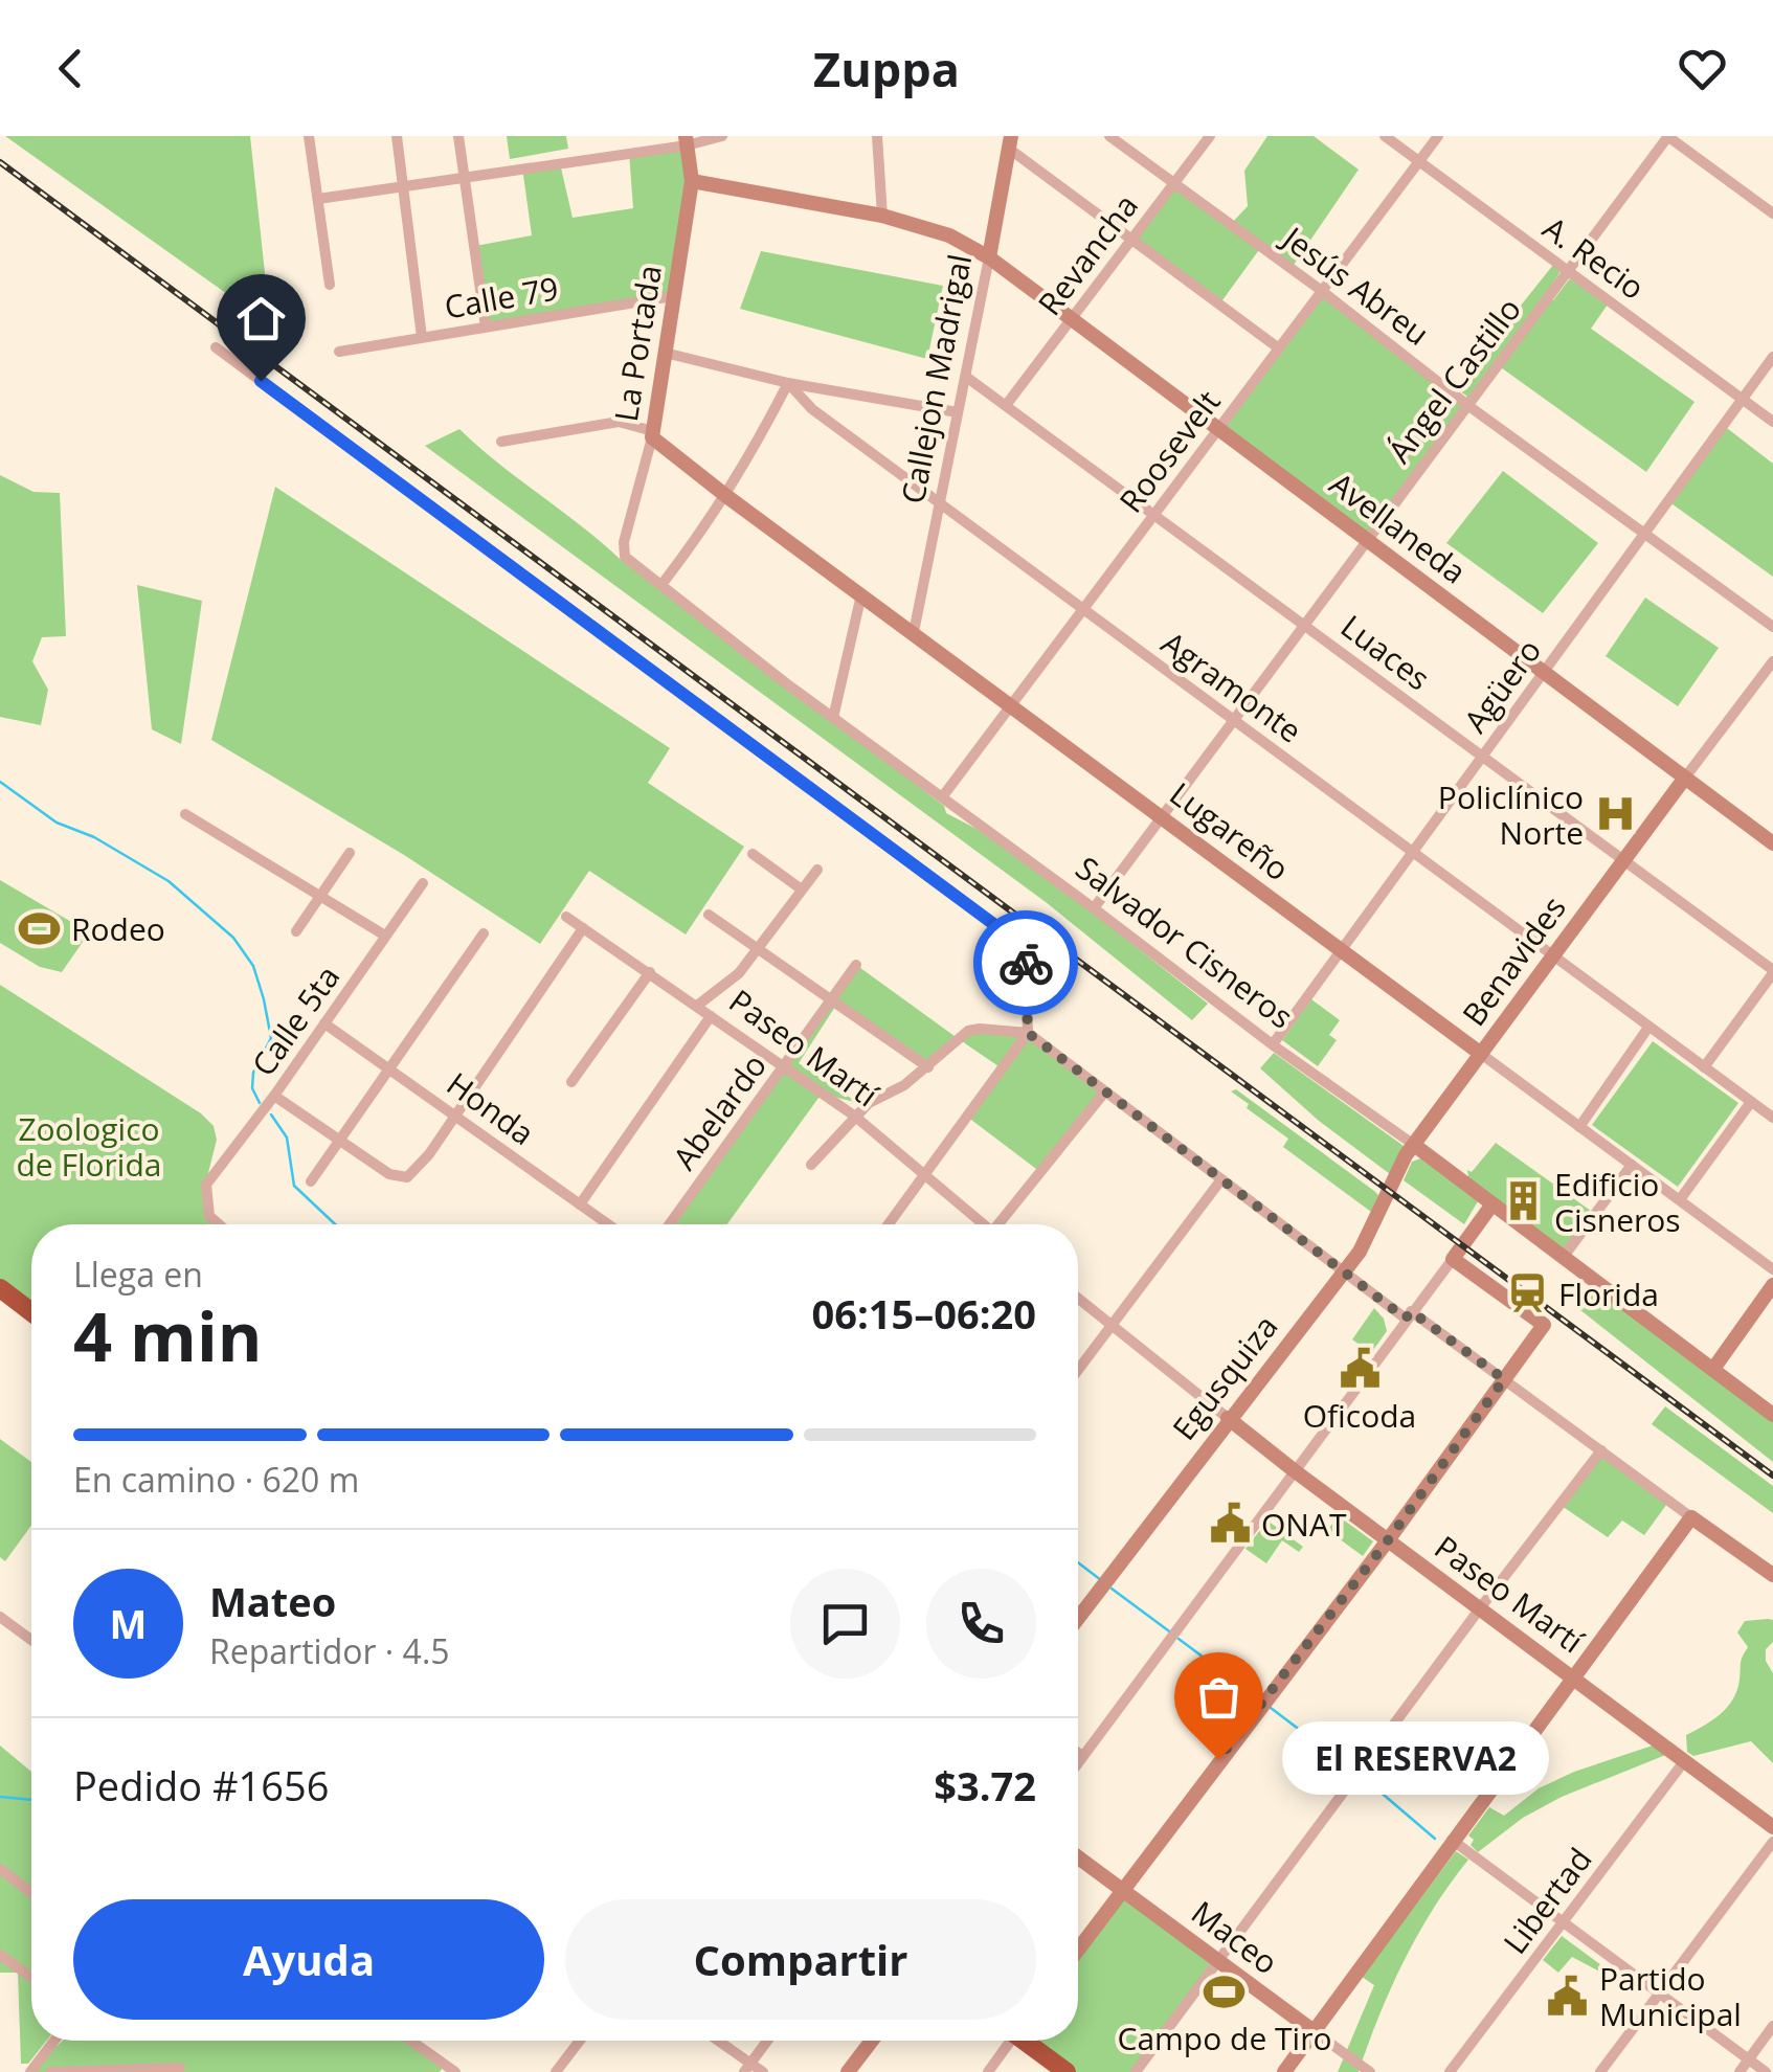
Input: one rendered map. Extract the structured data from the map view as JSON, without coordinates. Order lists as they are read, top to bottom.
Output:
{
  "streets": {
    "street": [
      "Revancha",
      "A. Recio",
      "Jesús Abreu",
      "Calle 79",
      "La Portada",
      "Callejon Madrigal",
      "Ángel Castillo",
      "Roosevelt",
      "Avellaneda",
      "Luaces",
      "Agüero",
      "Agramonte",
      "Lugareño",
      "Salvador Cisneros",
      "Benavides",
      "Calle 5ta",
      "Paseo Martí",
      "Honda",
      "Abelardo",
      "Egusquiza",
      "Libertad",
      "Maceo"
    ]
  },
  "crossings": [
    ["Revancha", "Jesús Abreu"],
    ["Revancha", "Avellaneda"],
    ["Revancha", "Luaces"],
    ["A. Recio", "Ángel Castillo"],
    ["A. Recio", "Roosevelt"],
    ["A. Recio", "Agüero"],
    ["Jesús Abreu", "Ángel Castillo"],
    ["Jesús Abreu", "Roosevelt"],
    ["Jesús Abreu", "Agüero"],
    ["Calle 79", "La Portada"],
    ["La Portada", "Avellaneda"],
    ["La Portada", "Lugareño"],
    ["La Portada", "Salvador Cisneros"],
    ["Callejon Madrigal", "Avellaneda"],
    ["Callejon Madrigal", "Luaces"],
    ["Callejon Madrigal", "Agramonte"],
    ["Callejon Madrigal", "Lugareño"],
    ["Ángel Castillo", "Avellaneda"],
    ["Ángel Castillo", "Luaces"],
    ["Ángel Castillo", "Agramonte"],
    ["Ángel Castillo", "Lugareño"],
    ["Ángel Castillo", "Salvador Cisneros"],
    ["Roosevelt", "Avellaneda"],
    ["Roosevelt", "Luaces"],
    ["Roosevelt", "Agramonte"],
    ["Roosevelt", "Lugareño"],
    ["Roosevelt", "Salvador Cisneros"],
    ["Avellaneda", "Agüero"],
    ["Avellaneda", "Benavides"],
    ["Luaces", "Agüero"],
    ["Luaces", "Benavides"],
    ["Agüero", "Agramonte"],
    ["Agüero", "Lugareño"],
    ["Agüero", "Salvador Cisneros"],
    ["Agramonte", "Benavides"],
    ["Lugareño", "Benavides"],
    ["Salvador Cisneros", "Benavides"],
    ["Salvador Cisneros", "Egusquiza"],
    ["Benavides", "Egusquiza"],
    ["Calle 5ta", "Honda"],
    ["Paseo Martí", "Abelardo"],
    ["Paseo Martí", "Egusquiza"],
    ["Paseo Martí", "Libertad"]
  ],
  "parks": ["Zoologico de Florida"],
  "places": {
    "hospital": ["Policlínico Norte"],
    "sports": ["Rodeo", "Campo de Tiro"],
    "building": ["Edificio Cisneros"],
    "station": ["Florida"],
    "public building": ["Oficoda", "ONAT", "Partido Municipal"],
    "other": ["El RESERVA2"]
  },
  "page": {
    "header": "Zuppa",
    "heading": ["4 min", "Llega en", "06:15–06:20"],
    "panel": [
      "Mateo",
      "Repartidor · 4.5",
      "Pedido #1656",
      "$3.72"
    ],
    "bar": "En camino · 620 m",
    "round": "M",
    "bubble": "El RESERVA2",
    "buttons": ["Ayuda", "Compartir"]
  }
}
